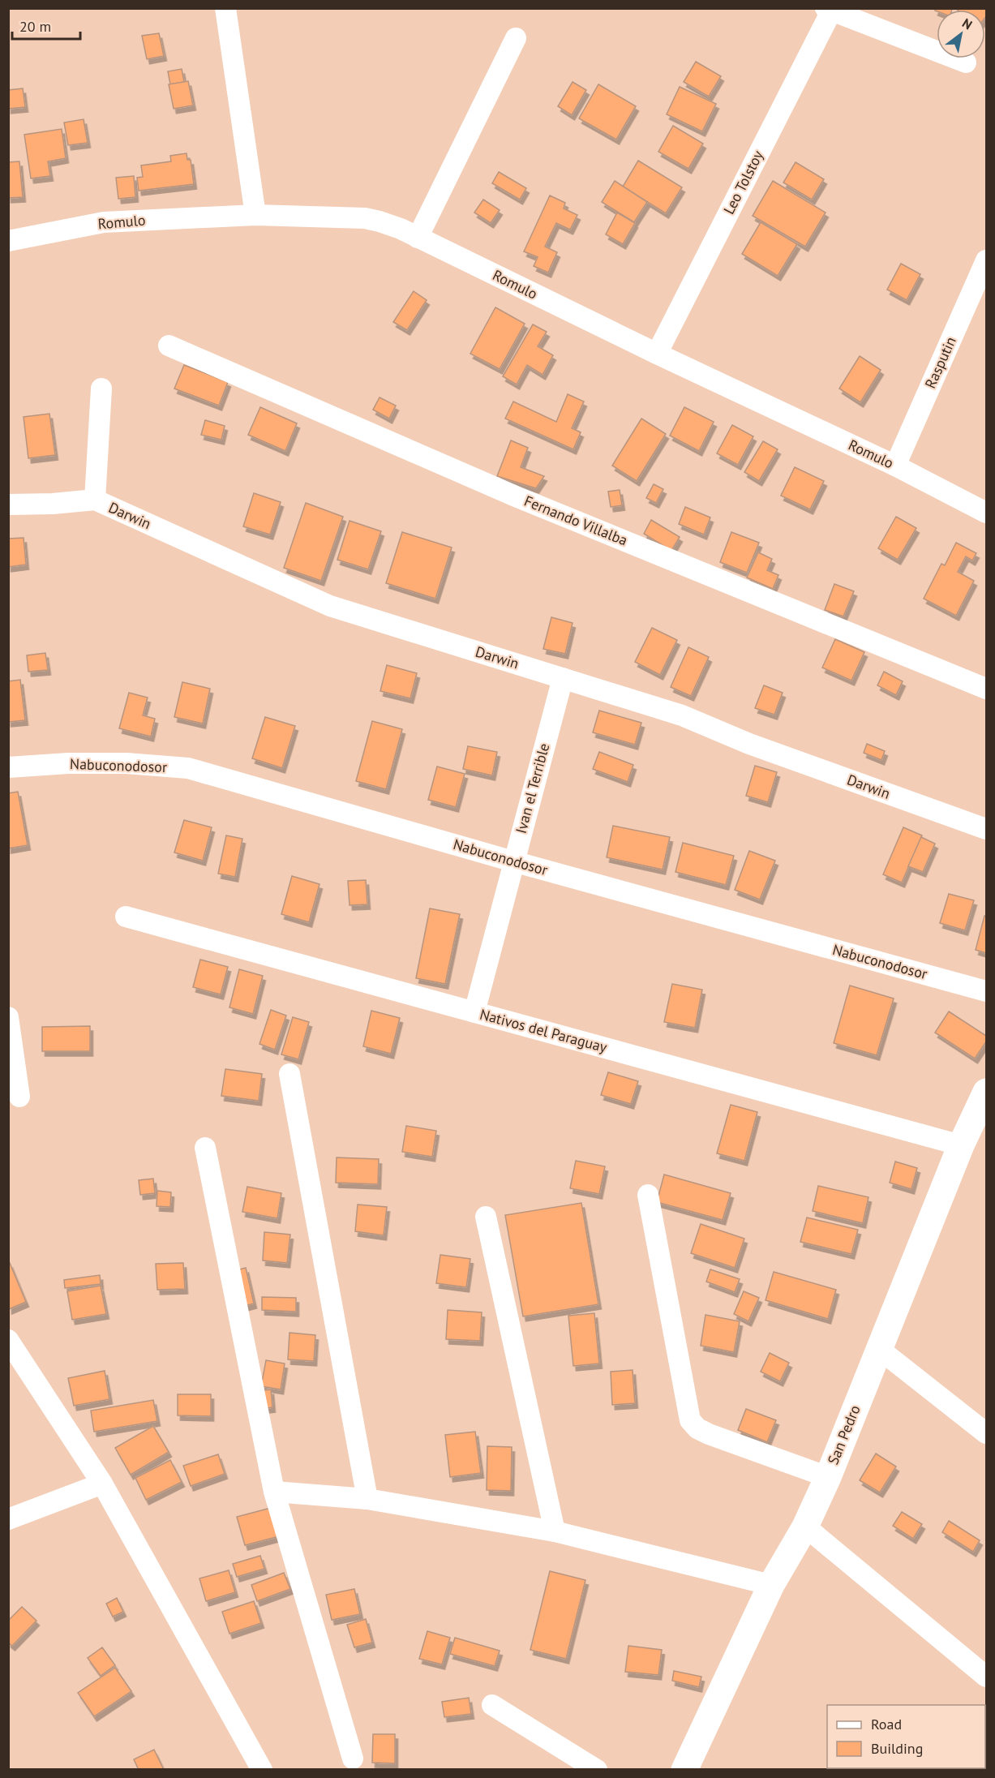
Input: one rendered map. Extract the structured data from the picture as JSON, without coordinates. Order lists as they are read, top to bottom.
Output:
{
  "streets": {
    "main road": ["San Pedro"],
    "street": [
      "Leo Tolstoy",
      "Romulo",
      "Rasputin",
      "Darwin",
      "Fernando Villalba",
      "Nabuconodosor",
      "Ivan el Terrible",
      "Nativos del Paraguay"
    ]
  },
  "crossings": [
    ["Leo Tolstoy", "Romulo"],
    ["Romulo", "Rasputin"],
    ["Darwin", "Ivan el Terrible"],
    ["Nabuconodosor", "Ivan el Terrible"],
    ["Ivan el Terrible", "Nativos del Paraguay"],
    ["Nativos del Paraguay", "San Pedro"]
  ],
  "legend": ["Road", "Building"],
  "scale_bar": "20 m",
  "north": "top right"
}
